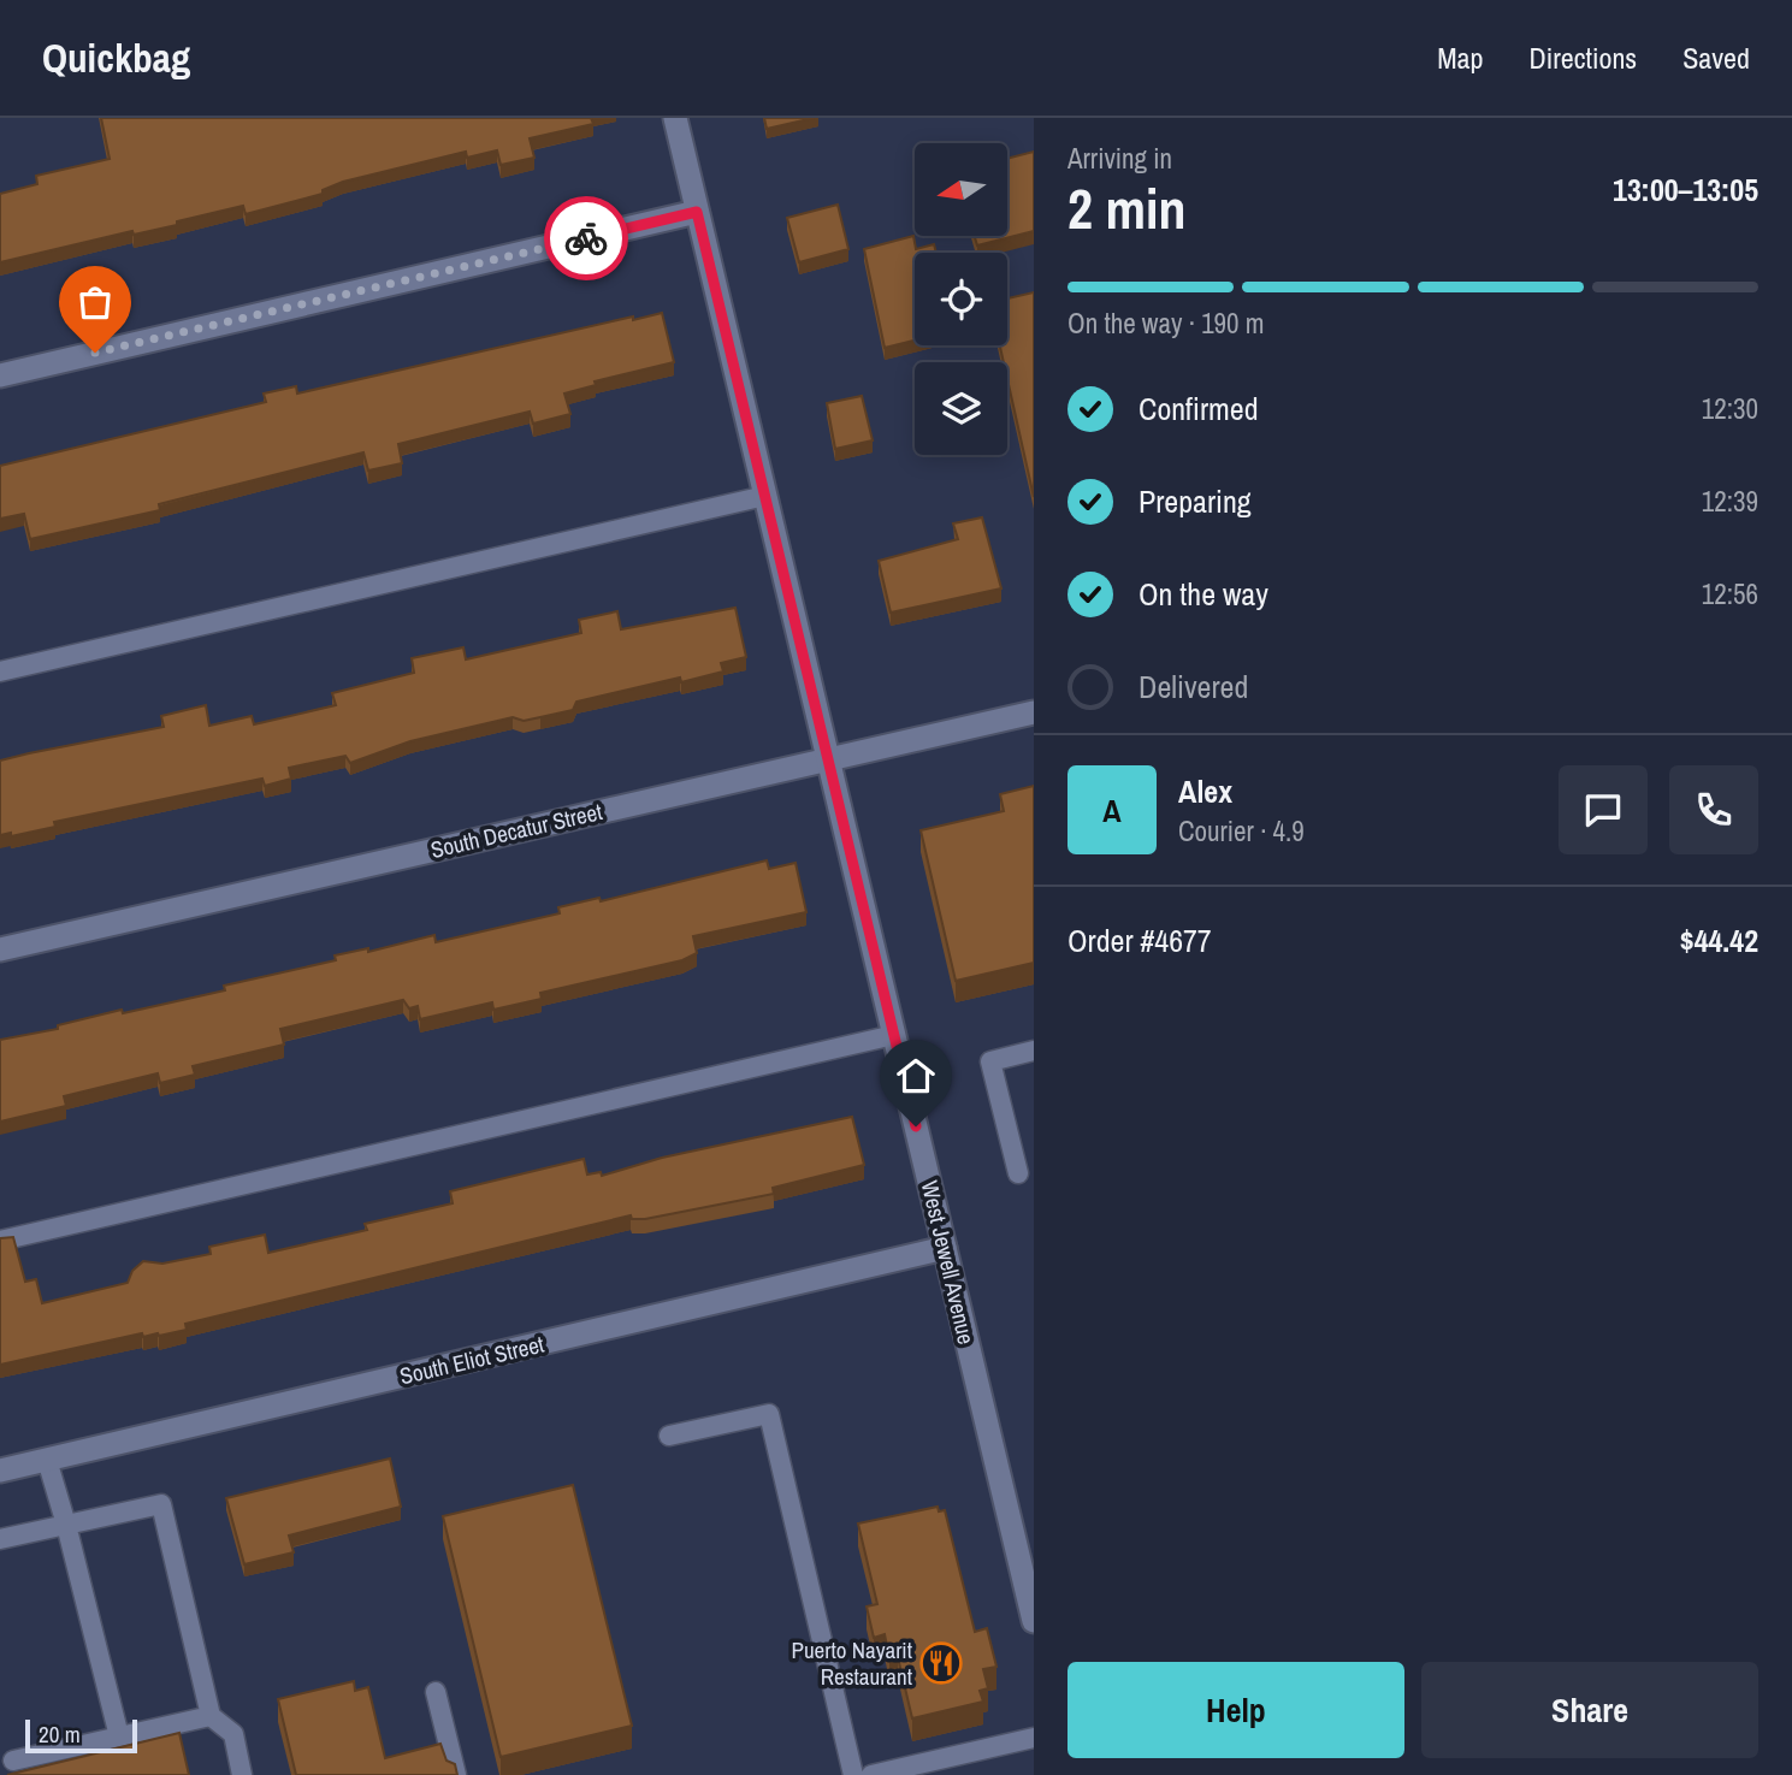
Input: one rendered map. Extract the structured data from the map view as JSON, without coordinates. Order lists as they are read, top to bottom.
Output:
{
  "streets": {
    "street": ["South Decatur Street", "West Jewell Avenue", "South Eliot Street"]
  },
  "crossings": [
    ["South Decatur Street", "West Jewell Avenue"],
    ["West Jewell Avenue", "South Eliot Street"]
  ],
  "places": {
    "restaurant": ["Puerto Nayarit Restaurant"]
  },
  "scale_bar": "20 m",
  "north": "left",
  "page": {
    "header": "Quickbag",
    "nav": ["Map", "Directions", "Saved"],
    "heading": ["2 min", "Arriving in", "13:00–13:05"],
    "panel": [
      "Alex",
      "Courier · 4.9",
      "Order #4677",
      "$44.42"
    ],
    "bar": "On the way · 190 m",
    "list": [
      ["Confirmed", "12:30"],
      ["Preparing", "12:39"],
      ["On the way", "12:56"],
      "Delivered"
    ],
    "round": "A",
    "buttons": ["Help", "Share"],
    "scale": "20 m"
  }
}
